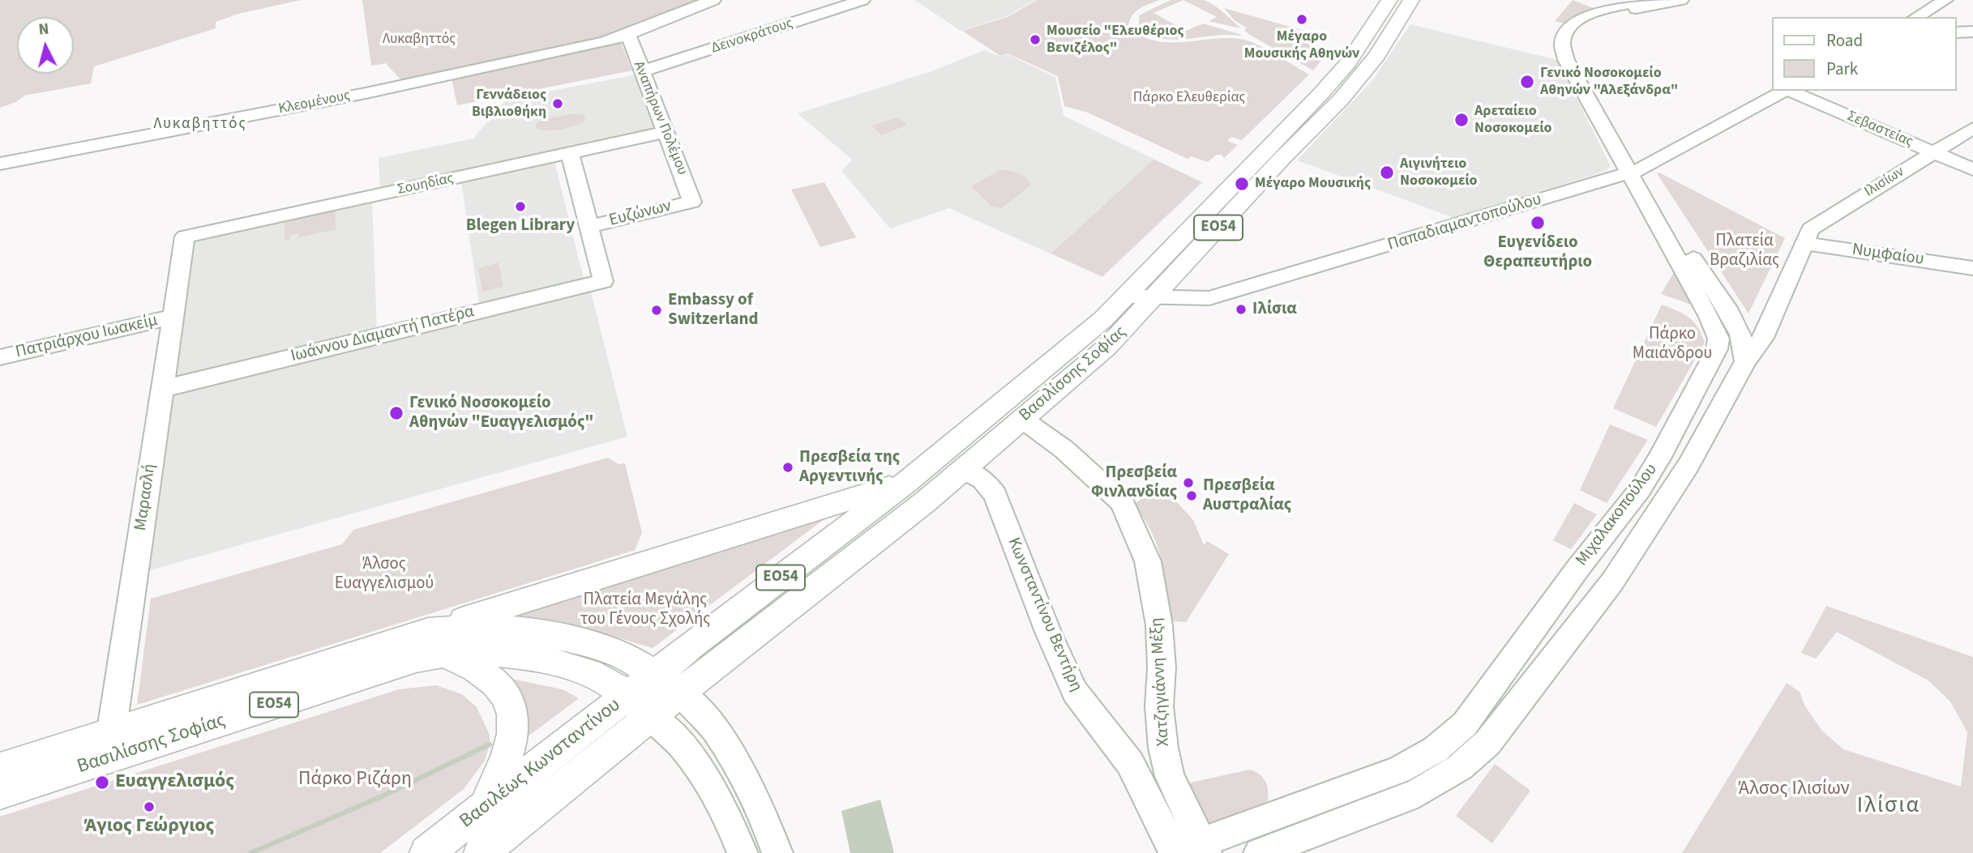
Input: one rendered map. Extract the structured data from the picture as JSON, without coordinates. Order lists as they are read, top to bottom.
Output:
{
  "streets": {
    "main road": ["ΕΟ54", "Βασιλίσσης Σοφίας", "Βασιλέως Κωνσταντίνου"],
    "street": [
      "Δεινοκράτους",
      "Κλεομένους",
      "Αναπήρων Πολέμου",
      "Σεβαστείας",
      "Ιλισίων",
      "Σουηδίας",
      "Ευζώνων",
      "Παπαδιαμαντοπούλου",
      "Νυμφαίου",
      "Ιωάννου Διαμαντή Πατέρα",
      "Πατριάρχου Ιωακείμ",
      "Μαρασλή",
      "Μιχαλακοπούλου",
      "Κωνσταντίνου Βεντήρη",
      "Χατζηγιάννη Μέξη"
    ]
  },
  "crossings": [
    ["Δεινοκράτους", "Αναπήρων Πολέμου"],
    ["Κλεομένους", "Αναπήρων Πολέμου"],
    ["Αναπήρων Πολέμου", "Σουηδίας"],
    ["Αναπήρων Πολέμου", "Ευζώνων"],
    ["Σεβαστείας", "Ιλισίων"],
    ["Ιλισίων", "Νυμφαίου"],
    ["Ιλισίων", "Μιχαλακοπούλου"],
    ["Σουηδίας", "Μαρασλή"],
    ["Ευζώνων", "Ιωάννου Διαμαντή Πατέρα"],
    ["Παπαδιαμαντοπούλου", "Βασιλίσσης Σοφίας"],
    ["Παπαδιαμαντοπούλου", "Μιχαλακοπούλου"],
    ["ΕΟ54", "Βασιλίσσης Σοφίας"],
    ["Νυμφαίου", "Μιχαλακοπούλου"],
    ["Ιωάννου Διαμαντή Πατέρα", "Μαρασλή"],
    ["Πατριάρχου Ιωακείμ", "Μαρασλή"],
    ["Βασιλίσσης Σοφίας", "Μαρασλή"],
    ["Βασιλίσσης Σοφίας", "Κωνσταντίνου Βεντήρη"],
    ["Βασιλίσσης Σοφίας", "Χατζηγιάννη Μέξη"],
    ["Βασιλίσσης Σοφίας", "Βασιλέως Κωνσταντίνου"],
    ["Μιχαλακοπούλου", "Κωνσταντίνου Βεντήρη"],
    ["Μιχαλακοπούλου", "Χατζηγιάννη Μέξη"],
    ["Κωνσταντίνου Βεντήρη", "Χατζηγιάννη Μέξη"]
  ],
  "districts": ["Λυκαβηττός", "Iλίσια"],
  "parks": [
    "Λυκαβηττός",
    "Πάρκο Ελευθερίας",
    "Πλατεία Βραζιλίας",
    "Πάρκο Μαιάνδρου",
    "Άλσος Ευαγγελισμού",
    "Πλατεία Μεγάλης του Γένους Σχολής",
    "Πάρκο Ριζάρη",
    "Άλσος Ιλισίων"
  ],
  "places": [
    "Μέγαρο Μουσικής Αθηνών",
    "Μουσείο \"Ελευθέριος Βενιζέλος\"",
    "Γενικό Νοσοκομείο Αθηνών \"Αλεξάνδρα\"",
    "Γεννάδειος Βιβλιοθήκη",
    "Αρεταίειο Νοσοκομείο",
    "Αιγινήτειο Νοσοκομείο",
    "Μέγαρο Μουσικής",
    "Blegen Library",
    "Ευγενίδειο Θεραπευτήριο",
    "Ιλίσια",
    "Embassy of Switzerland",
    "Γενικό Νοσοκομείο Αθηνών \"Ευαγγελισμός\"",
    "Πρεσβεία της Αργεντινής",
    "Πρεσβεία Φινλανδίας",
    "Πρεσβεία Αυστραλίας",
    "Ευαγγελισμός",
    "Άγιος Γεώργιος"
  ],
  "legend": ["Road", "Park"],
  "north": "top"
}
